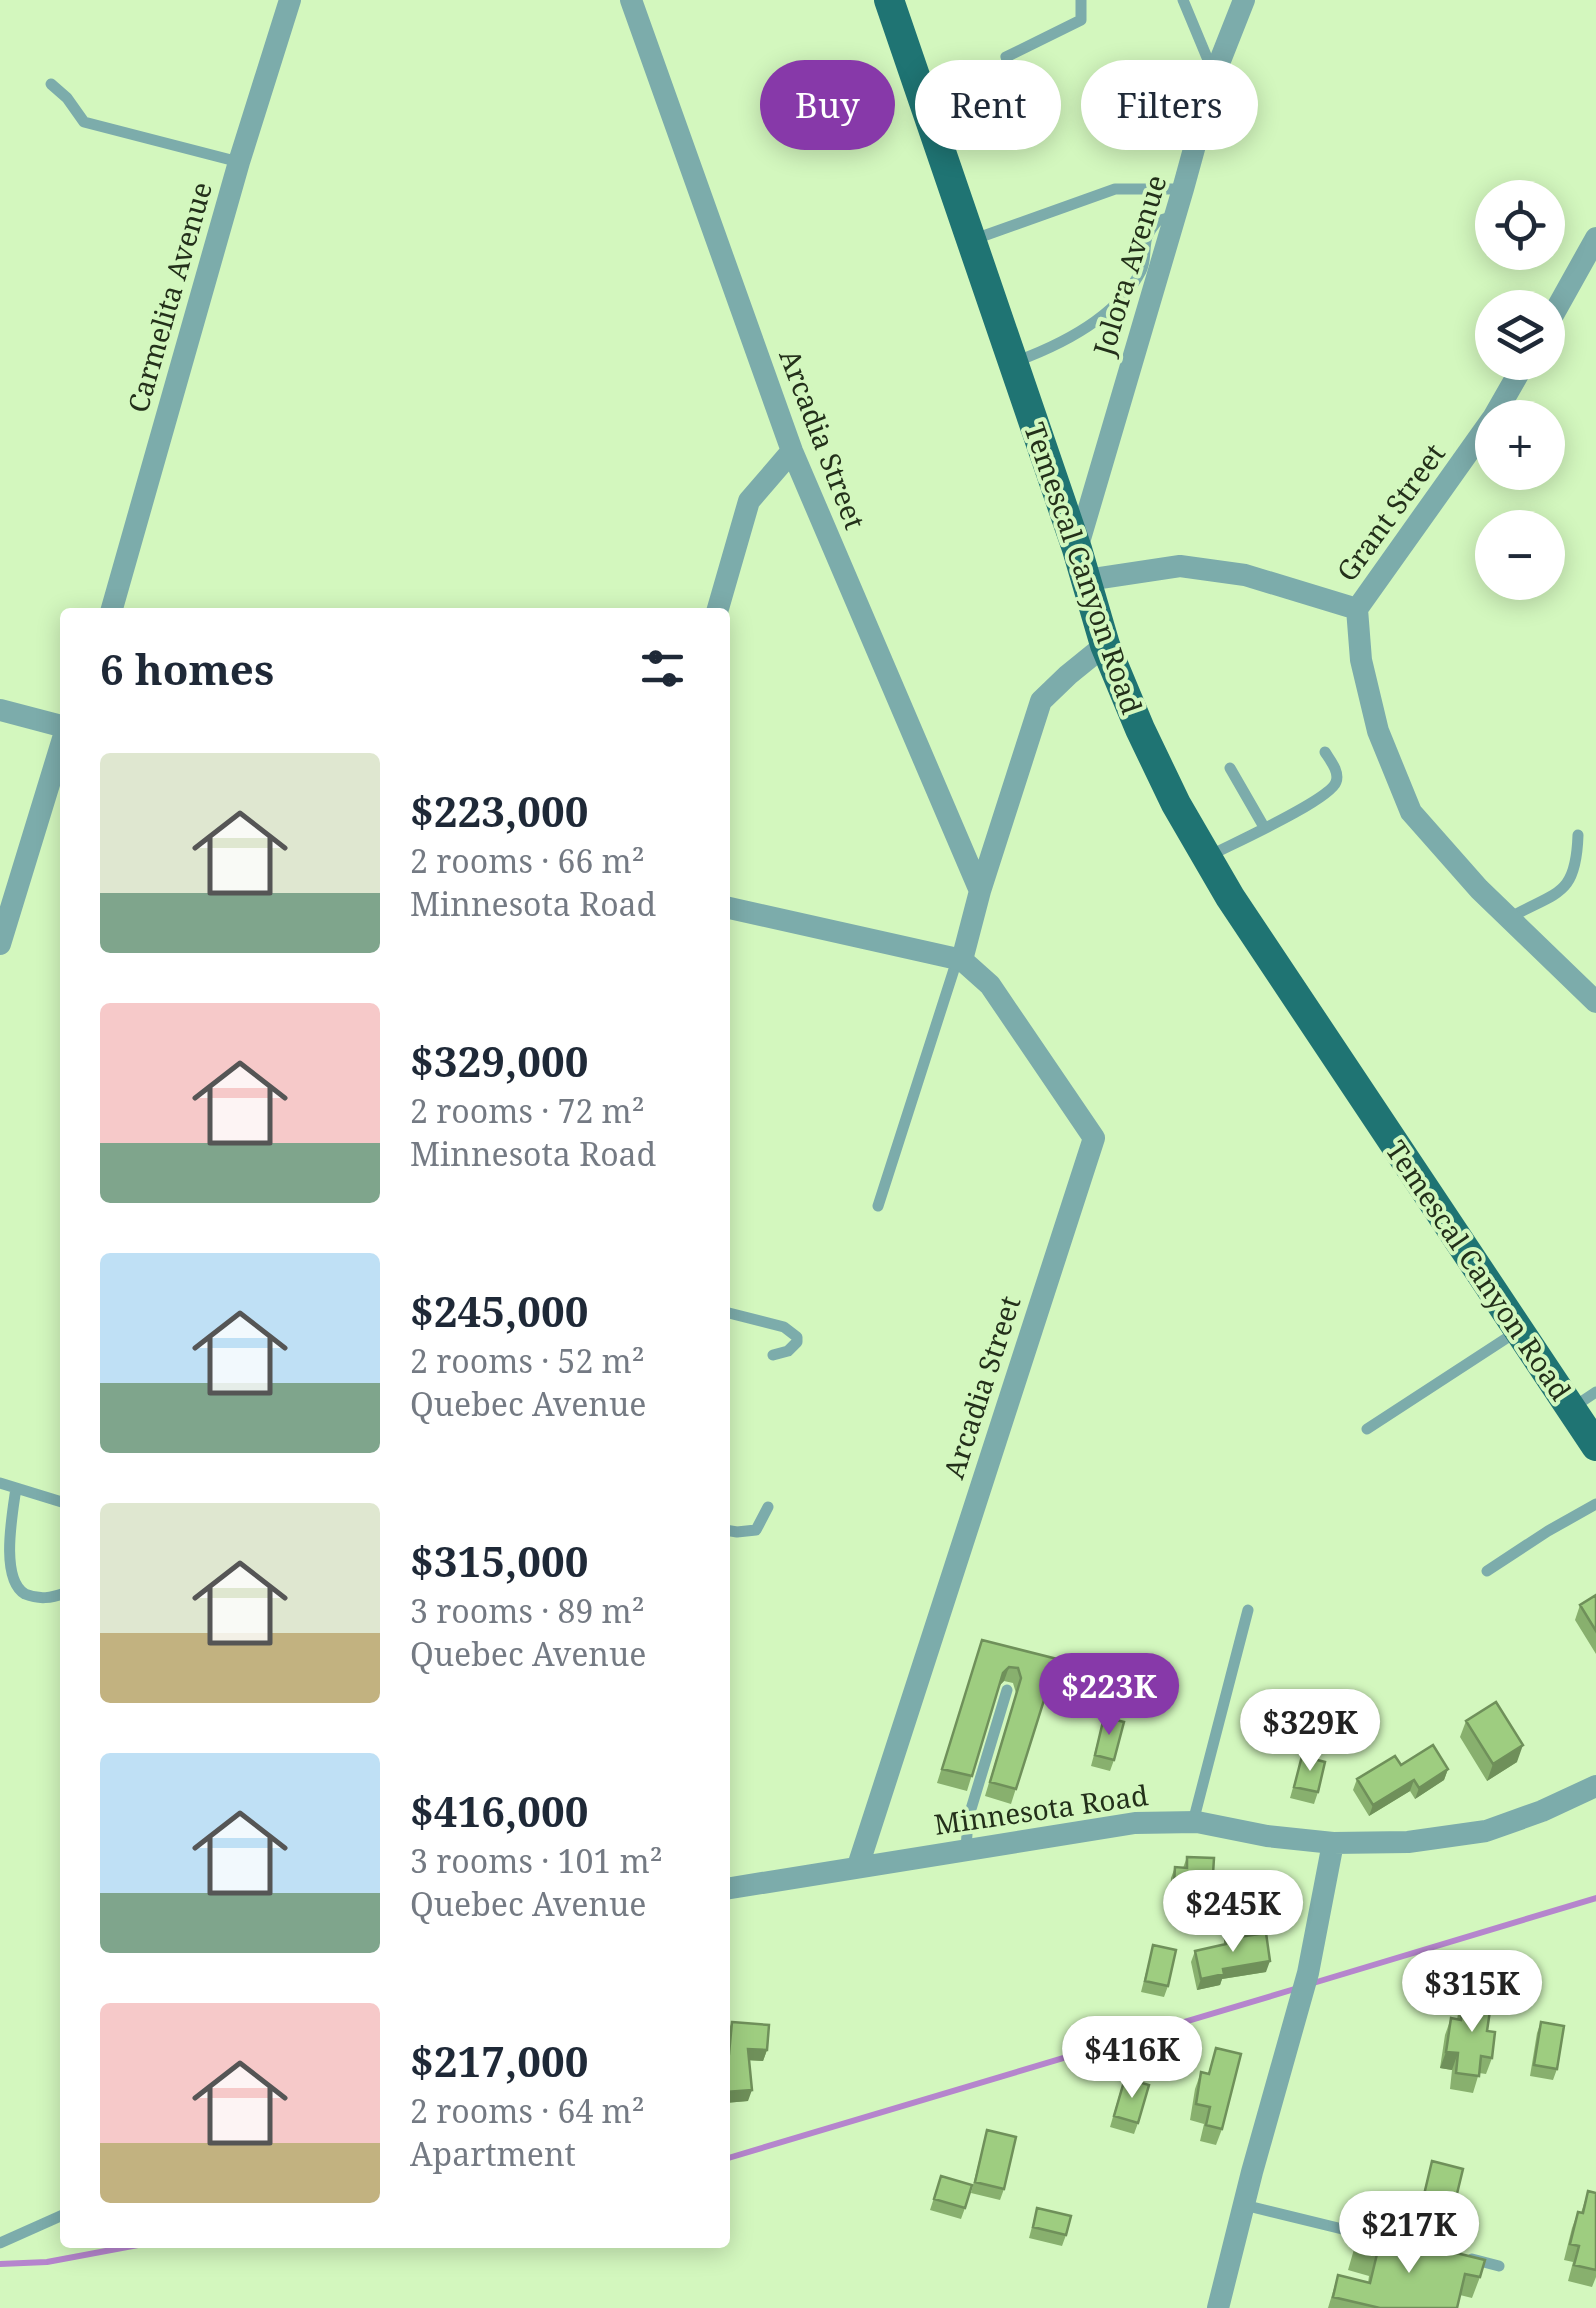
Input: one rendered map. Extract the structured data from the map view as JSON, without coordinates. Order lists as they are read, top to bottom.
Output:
{
  "streets": {
    "main road": ["Temescal Canyon Road"],
    "street": [
      "Jolora Avenue",
      "Carmelita Avenue",
      "Arcadia Street",
      "Grant Street",
      "Minnesota Road"
    ]
  },
  "crossings": [
    ["Jolora Avenue", "Temescal Canyon Road"],
    ["Arcadia Street", "Minnesota Road"],
    ["Grant Street", "Temescal Canyon Road"]
  ],
  "page": {
    "chip": ["Buy", "Rent", "Filters"],
    "map_buttons": ["+", "−"],
    "heading": "6 homes",
    "list": [
      {
        "name": "$223,000",
        "note": "2 rooms · 66 m² · Minnesota Road"
      },
      {
        "name": "$329,000",
        "note": "2 rooms · 72 m² · Minnesota Road"
      },
      {
        "name": "$245,000",
        "note": "2 rooms · 52 m² · Quebec Avenue"
      },
      {
        "name": "$315,000",
        "note": "3 rooms · 89 m² · Quebec Avenue"
      },
      {
        "name": "$416,000",
        "note": "3 rooms · 101 m² · Quebec Avenue"
      },
      {
        "name": "$217,000",
        "note": "2 rooms · 64 m² · Apartment"
      }
    ],
    "price": [
      "$223K",
      "$329K",
      "$245K",
      "$315K",
      "$416K",
      "$217K"
    ]
  }
}
